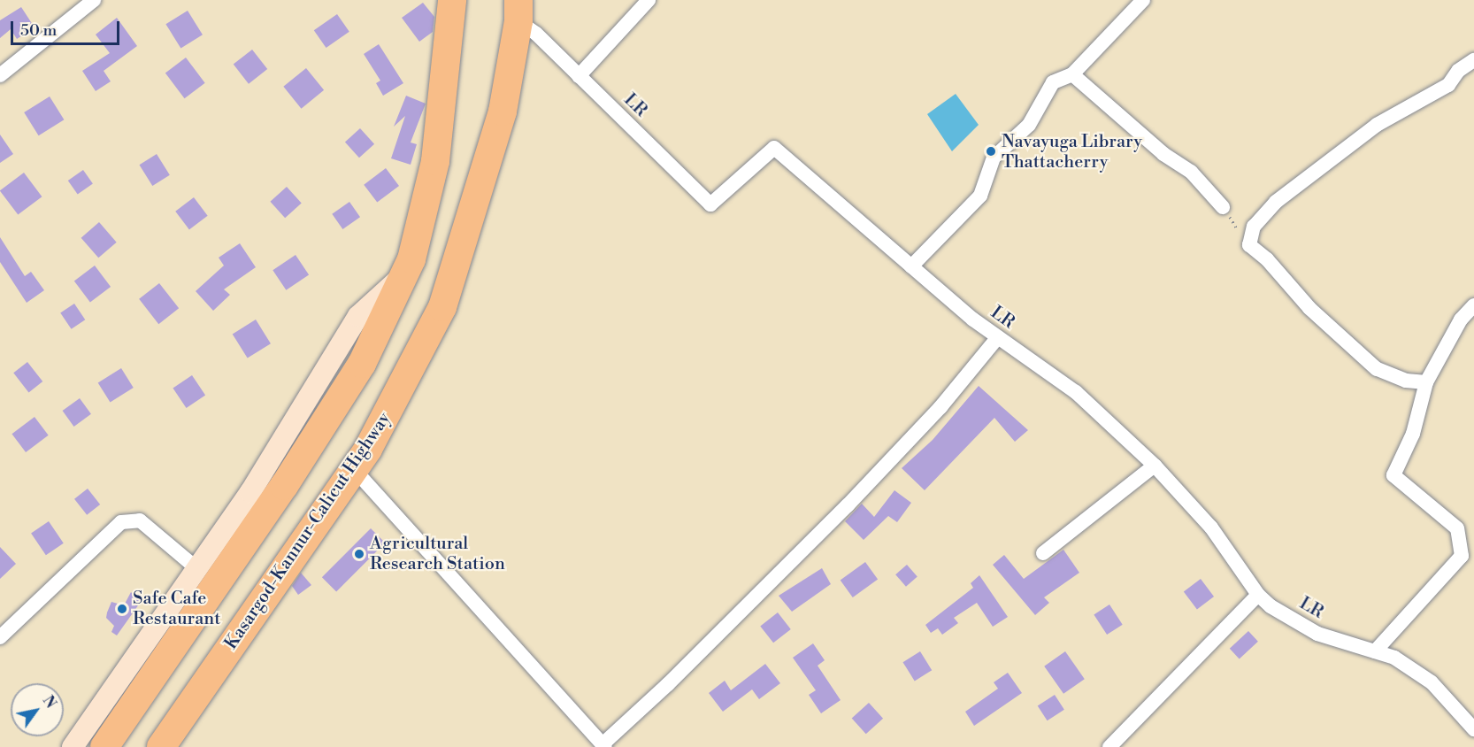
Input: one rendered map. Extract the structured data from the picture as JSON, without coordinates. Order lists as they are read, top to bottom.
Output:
{
  "streets": {
    "highway": ["Kasargod-Kannur-Calicut Highway"],
    "street": ["LR"]
  },
  "crossings": [
    ["LR", "Kasargod-Kannur-Calicut Highway"]
  ],
  "places": ["Navayuga Library Thattacherry", "Agricultural Research Station", "Safe Cafe Restaurant"],
  "scale_bar": "50 m",
  "north": "top right"
}
